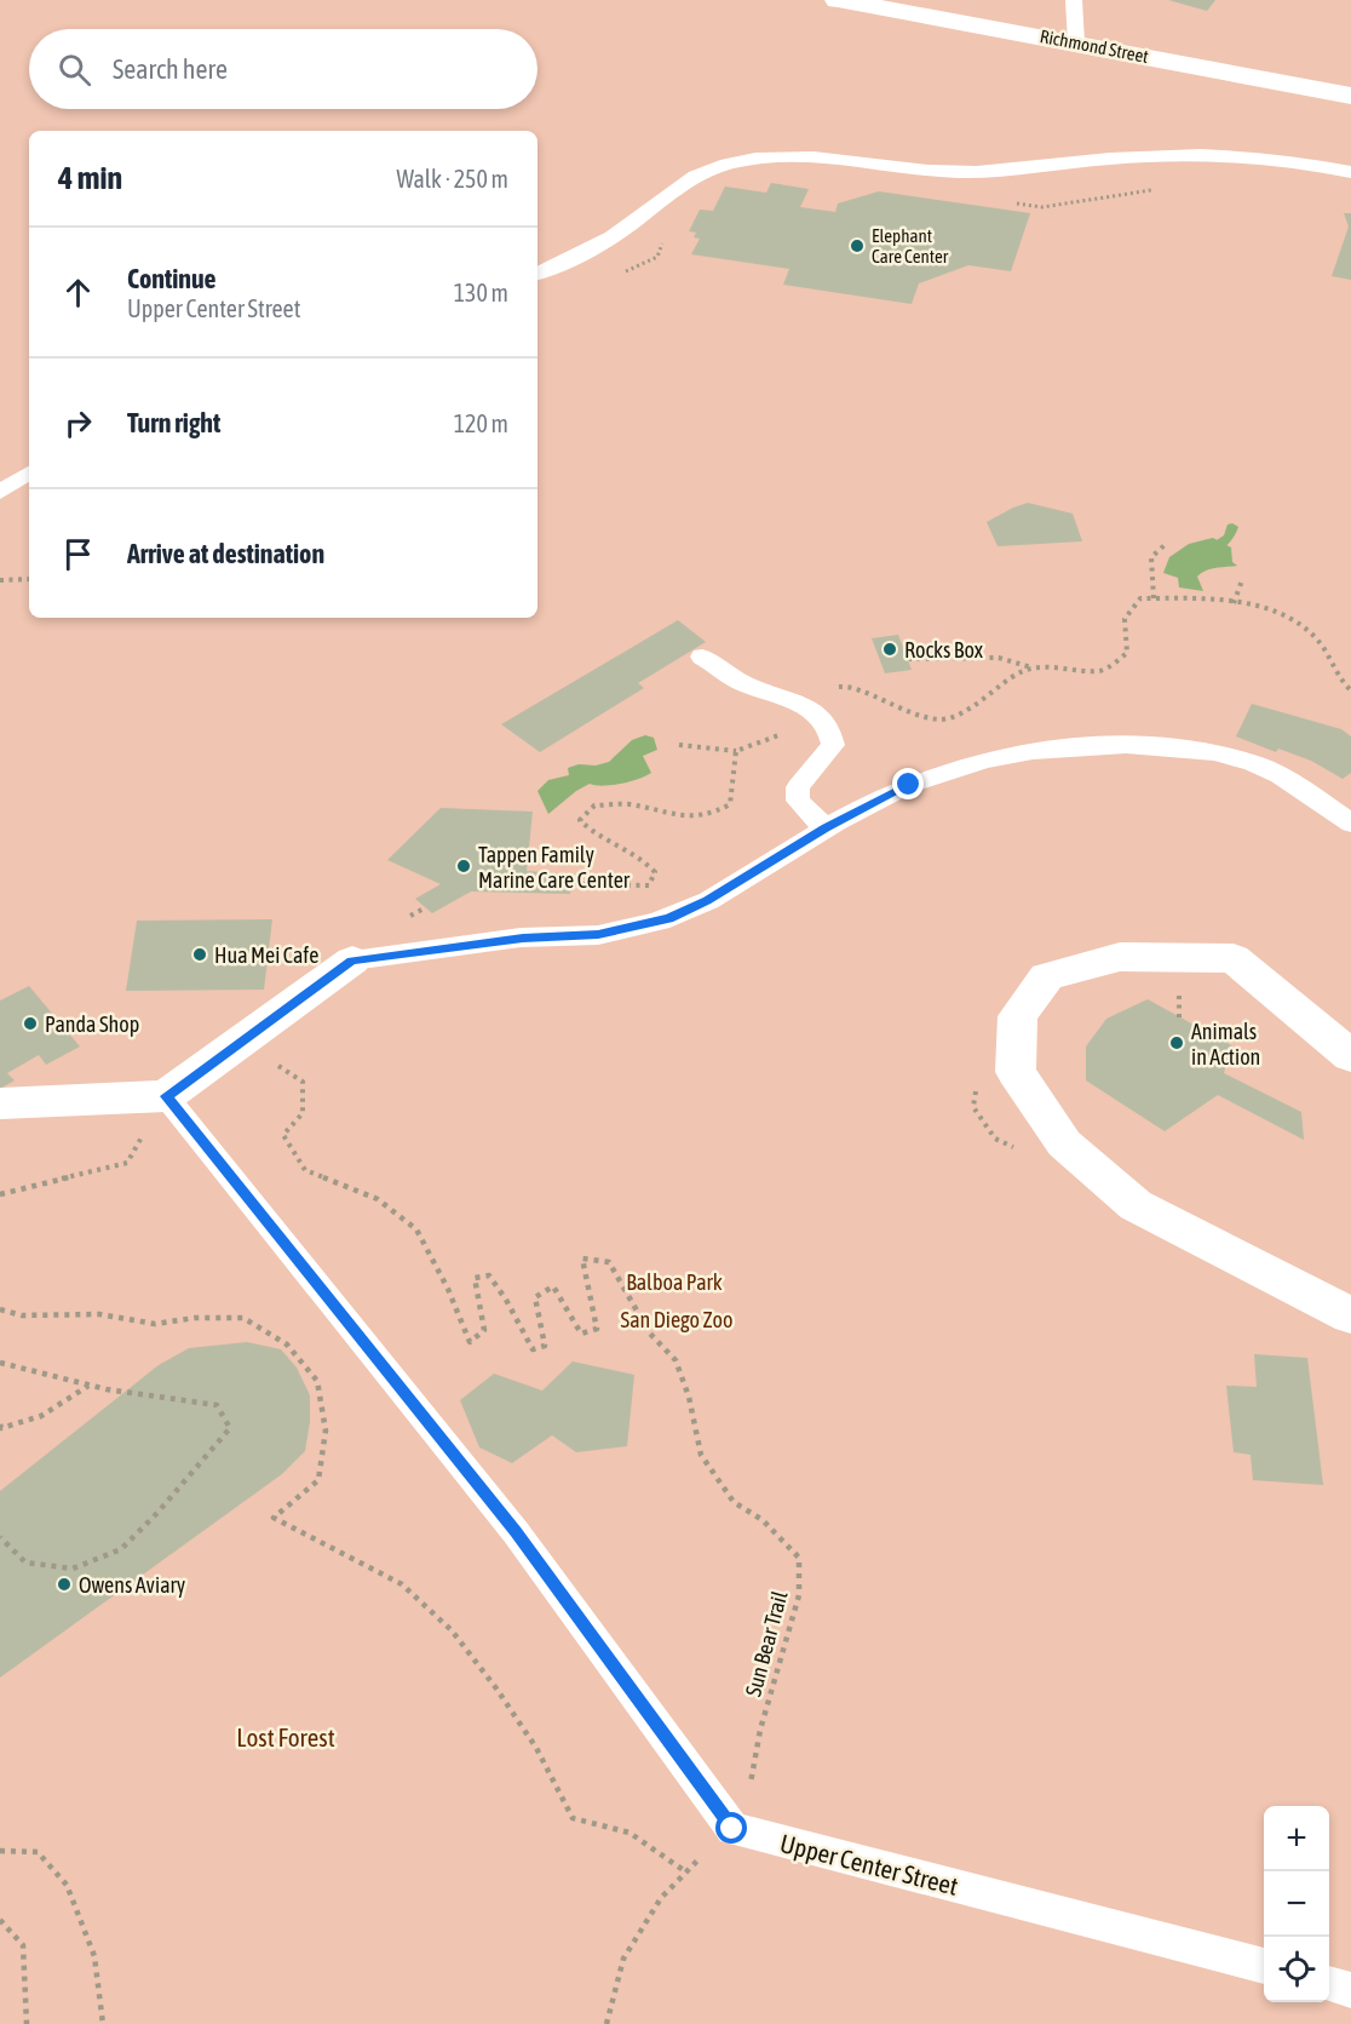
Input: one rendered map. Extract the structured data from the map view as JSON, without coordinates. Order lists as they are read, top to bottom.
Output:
{
  "streets": {
    "street": ["Richmond Street"],
    "lane": ["Upper Center Street"],
    "path": ["Sun Bear Trail"]
  },
  "crossings": [
    ["Sun Bear Trail", "Upper Center Street"]
  ],
  "parks": ["Balboa Park", "San Diego Zoo", "Lost Forest"],
  "places": [
    "Elephant Care Center",
    "Rocks Box",
    "Tappen Family Marine Care Center",
    "Hua Mei Cafe",
    "Panda Shop",
    "Animals in Action",
    "Owens Aviary"
  ],
  "page": {
    "search": "Search here",
    "heading": ["4 min", "Walk · 250 m"],
    "list": [
      ["Continue", "Upper Center Street", "130 m"],
      ["Turn right", "120 m"],
      "Arrive at destination"
    ],
    "map_buttons": ["+", "−"]
  }
}
